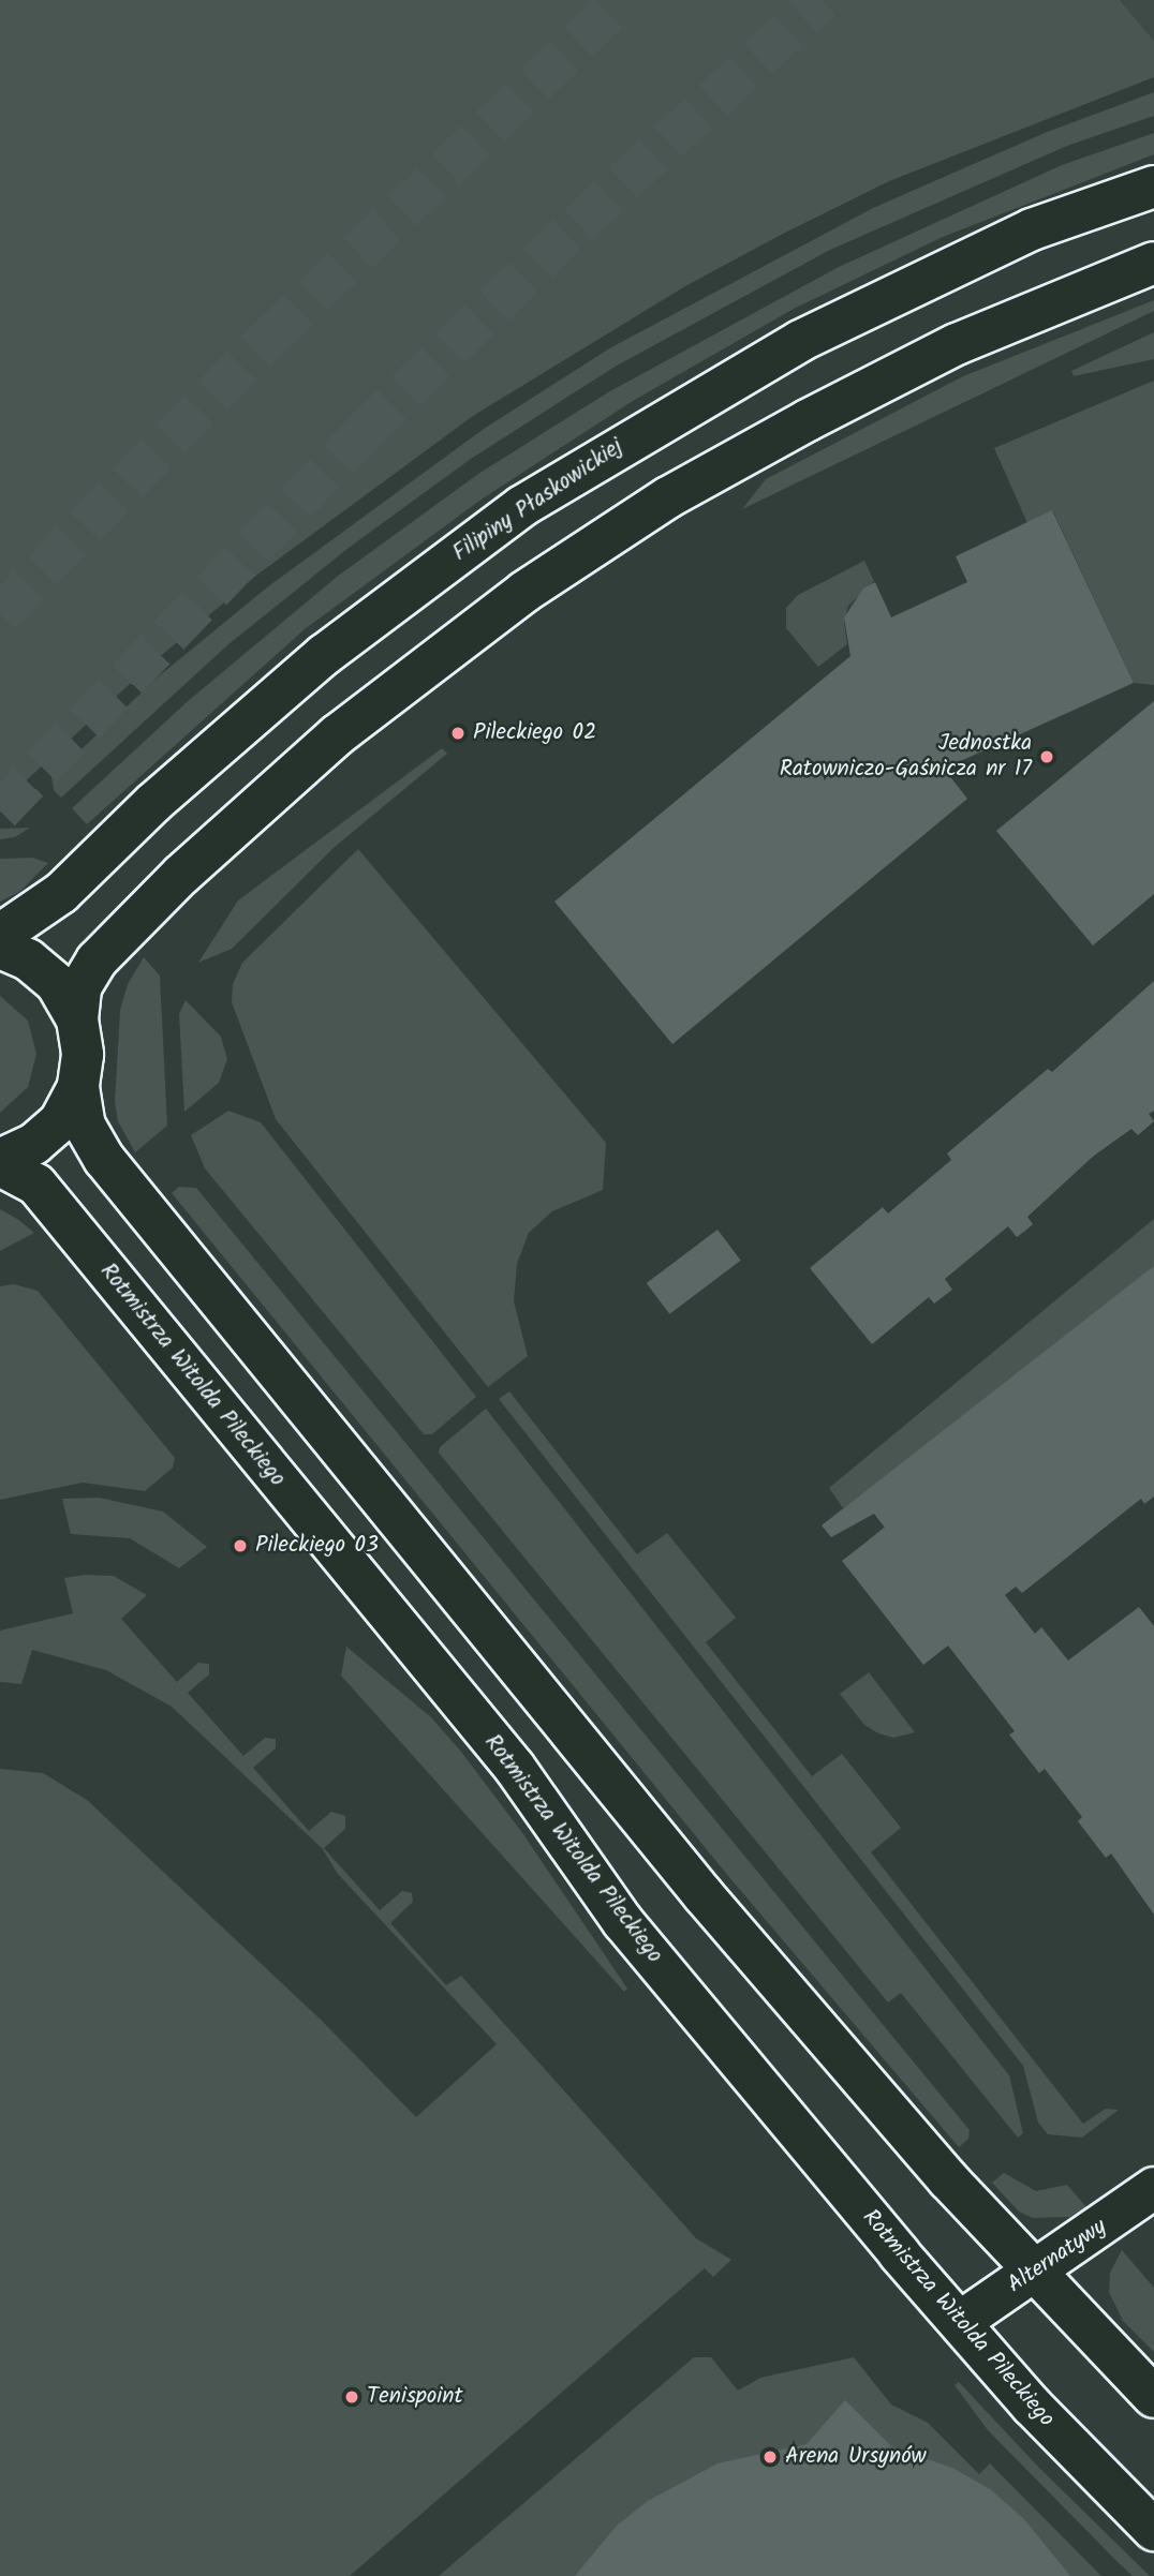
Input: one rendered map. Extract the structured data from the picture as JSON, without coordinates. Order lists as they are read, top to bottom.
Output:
{
  "streets": {
    "main road": ["Filipiny Płaskowickiej", "Rotmistrza Witolda Pileckiego", "Alternatywy"]
  },
  "crossings": [
    ["Rotmistrza Witolda Pileckiego", "Alternatywy"]
  ],
  "places": [
    "Pileckiego 02",
    "Jednostka Ratowniczo-Gaśnicza nr 17",
    "Pileckiego 03",
    "Tenispoint",
    "Arena Ursynów"
  ]
}
